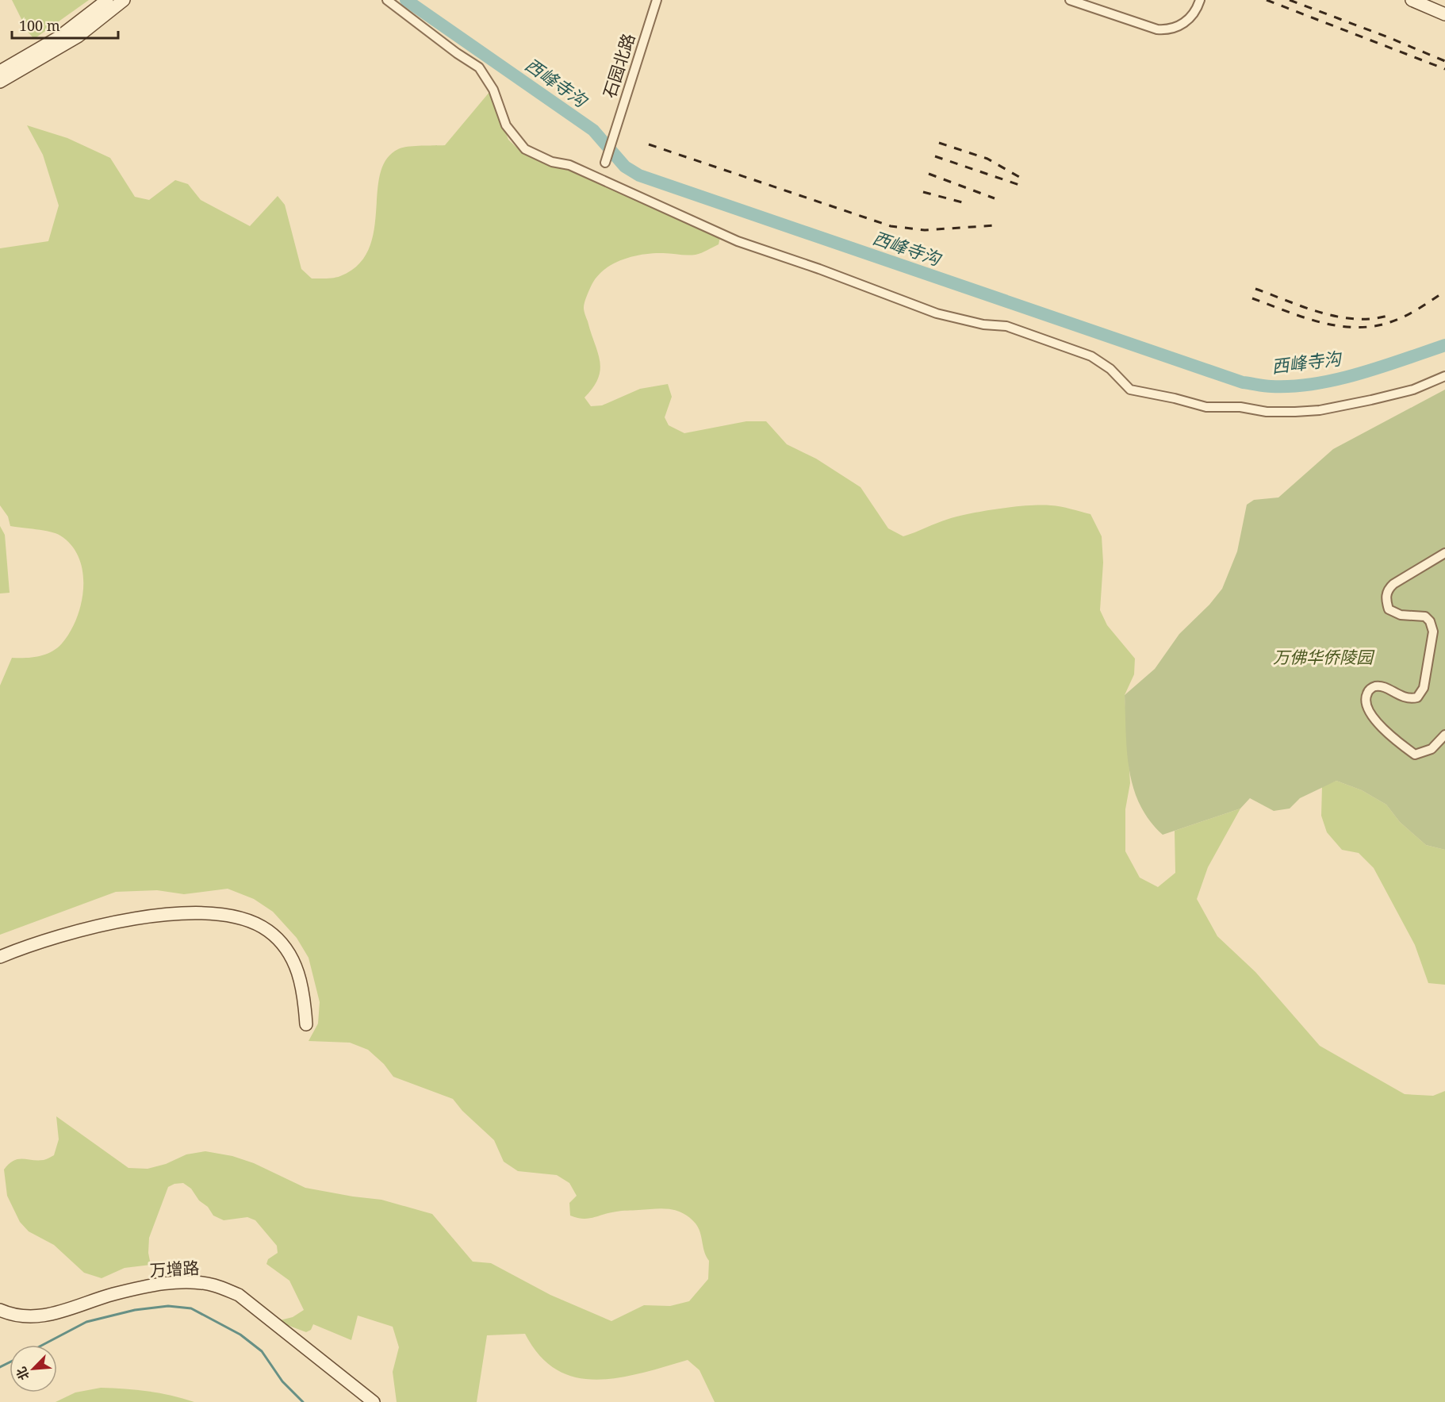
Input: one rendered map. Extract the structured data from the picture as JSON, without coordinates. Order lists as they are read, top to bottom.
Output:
{
  "streets": {
    "street": ["石园北路", "万增路"]
  },
  "water": ["西峰寺沟"],
  "parks": ["万佛华侨陵园"],
  "scale_bar": "100 m",
  "north": "bottom left"
}
